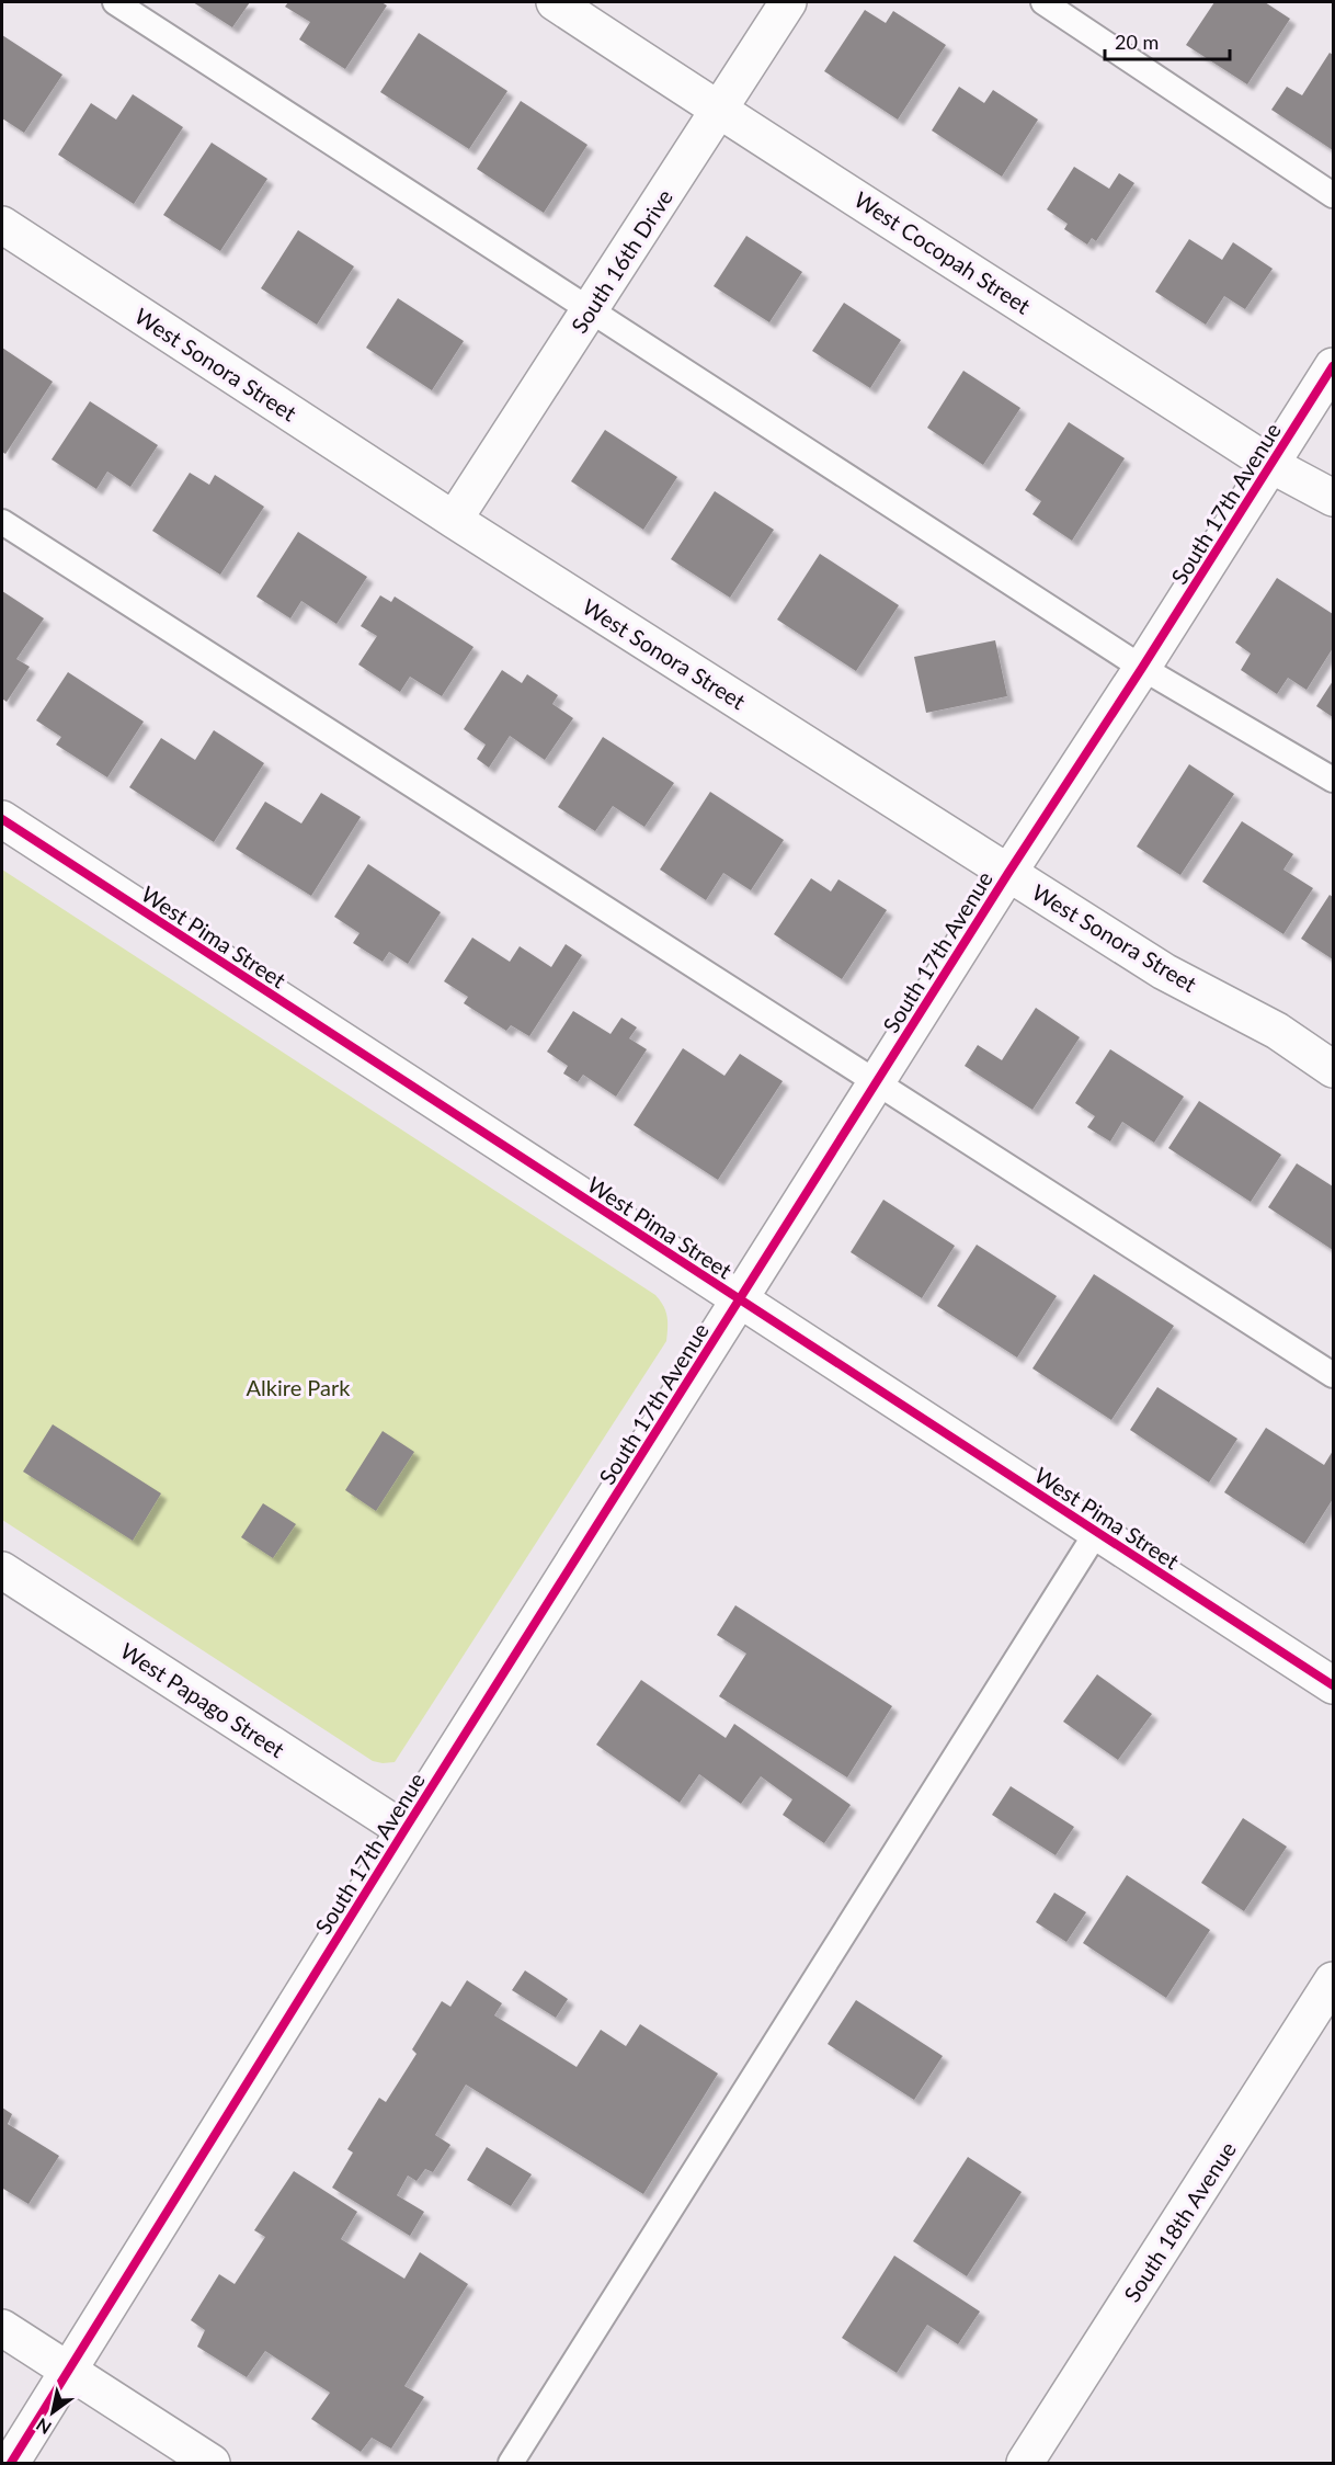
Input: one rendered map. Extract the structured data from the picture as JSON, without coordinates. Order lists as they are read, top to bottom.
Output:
{
  "streets": {
    "street": [
      "West Cocopah Street",
      "South 16th Drive",
      "West Sonora Street",
      "South 17th Avenue",
      "West Pima Street",
      "West Papago Street",
      "South 18th Avenue"
    ]
  },
  "crossings": [
    ["West Cocopah Street", "South 16th Drive"],
    ["West Cocopah Street", "South 17th Avenue"],
    ["South 16th Drive", "West Sonora Street"],
    ["West Sonora Street", "South 17th Avenue"],
    ["South 17th Avenue", "West Pima Street"],
    ["South 17th Avenue", "West Papago Street"]
  ],
  "parks": ["Alkire Park"],
  "scale_bar": "20 m",
  "north": "bottom left"
}
